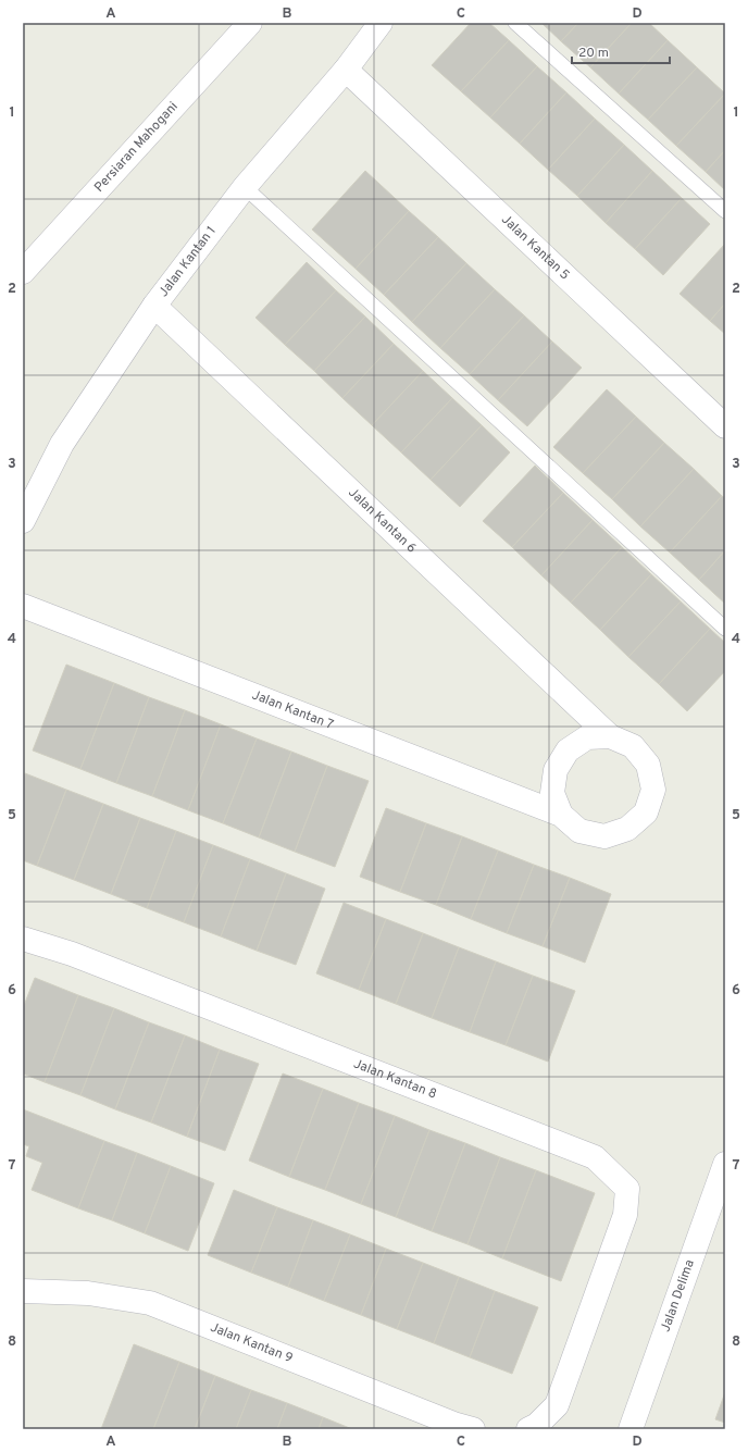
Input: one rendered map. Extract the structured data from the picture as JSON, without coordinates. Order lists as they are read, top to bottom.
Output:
{
  "streets": {
    "street": [
      "Persiaran Mahogani",
      "Jalan Kantan 5",
      "Jalan Kantan 1",
      "Jalan Kantan 6",
      "Jalan Kantan 7",
      "Jalan Kantan 8",
      "Jalan Delima",
      "Jalan Kantan 9"
    ]
  },
  "crossings": [
    ["Jalan Kantan 5", "Jalan Kantan 1"],
    ["Jalan Kantan 1", "Jalan Kantan 6"],
    ["Jalan Kantan 6", "Jalan Kantan 7"]
  ],
  "scale_bar": "20 m",
  "grid": {
    "columns": [
      "A",
      "B",
      "C",
      "D"
    ],
    "rows": [
      "1",
      "2",
      "3",
      "4",
      "5",
      "6",
      "7",
      "8"
    ]
  }
}
